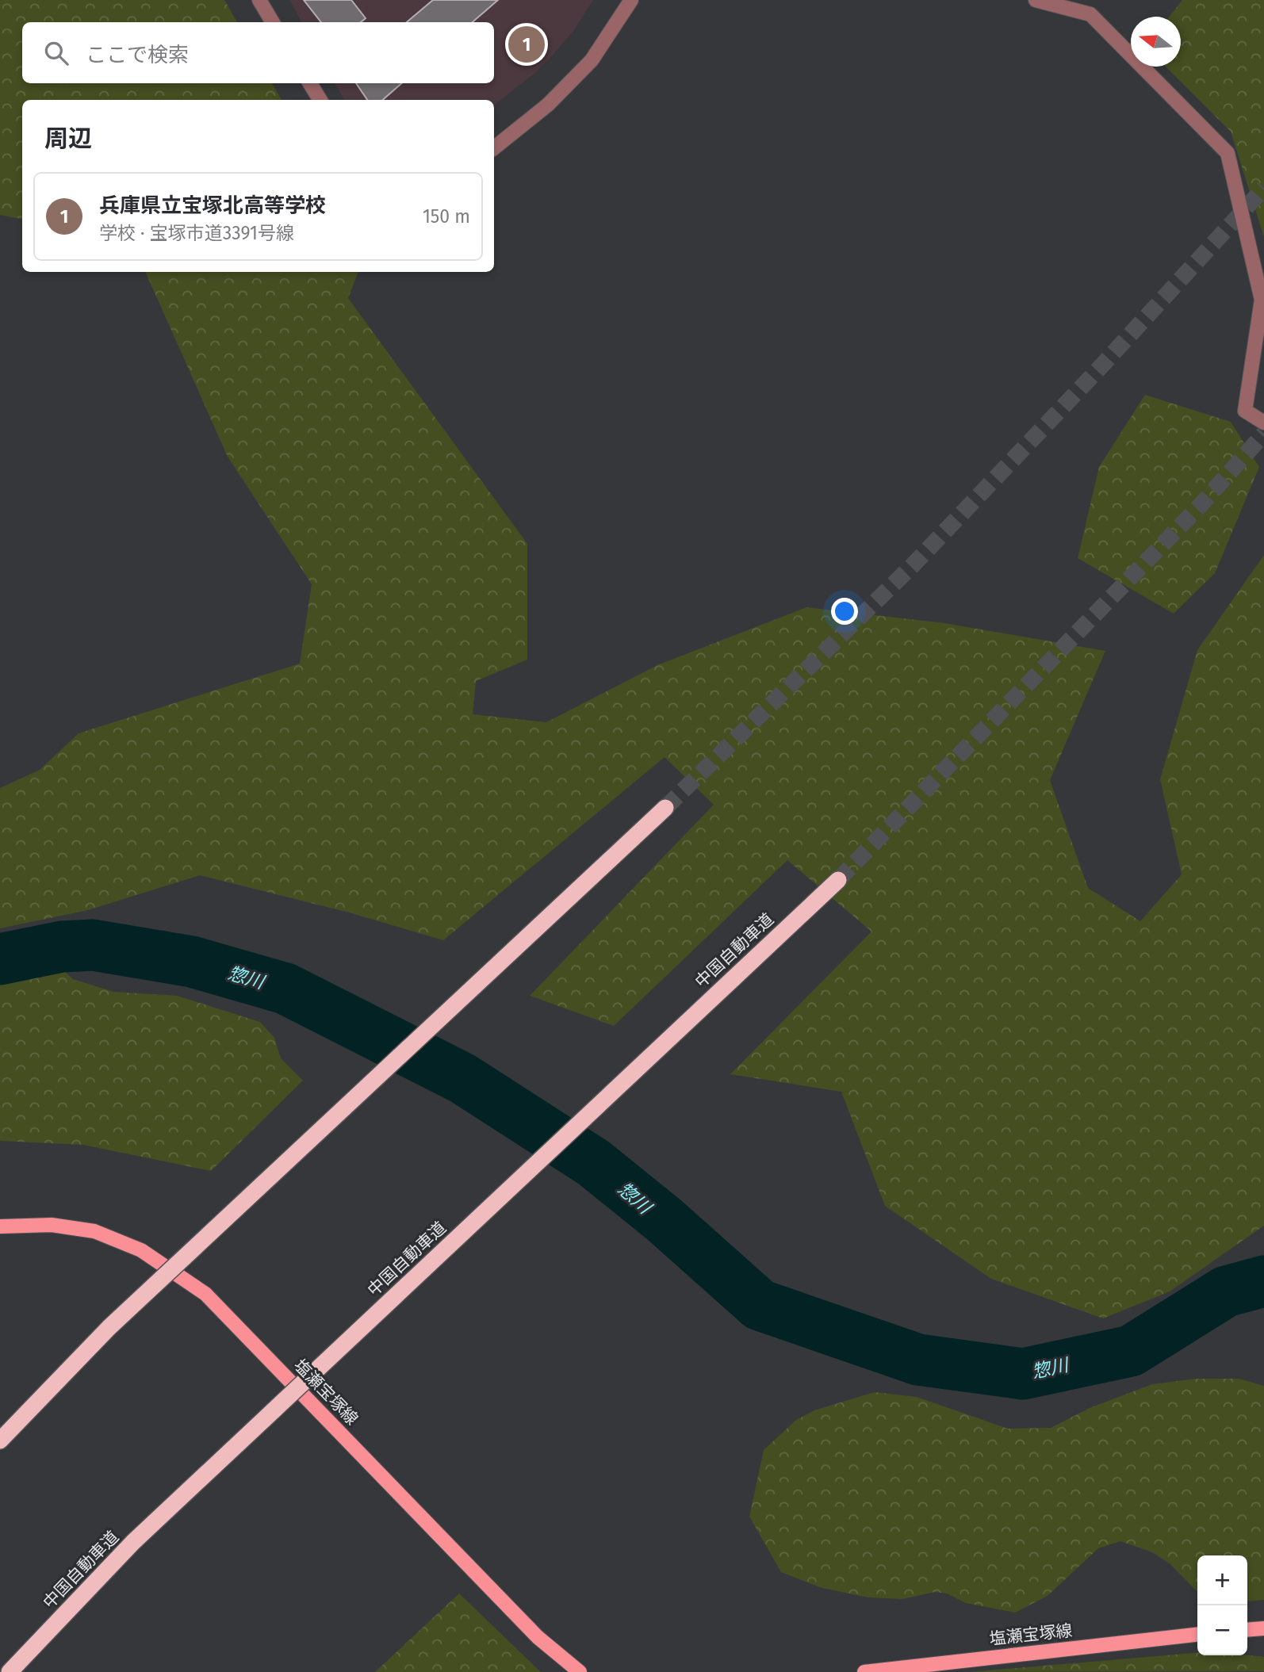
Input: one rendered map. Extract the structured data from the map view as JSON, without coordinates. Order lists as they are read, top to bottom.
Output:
{
  "streets": {
    "highway": ["中国自動車道"],
    "main road": ["塩瀬宝塚線"]
  },
  "water": ["惣川"],
  "north": "left",
  "page": {
    "search": "ここで検索",
    "pins": "1",
    "heading": "周辺",
    "list": [
      {
        "mark": "1",
        "name": "兵庫県立宝塚北高等学校",
        "note": "学校 · 宝塚市道3391号線",
        "value": "150 m"
      }
    ],
    "map_buttons": ["+", "−"]
  }
}
